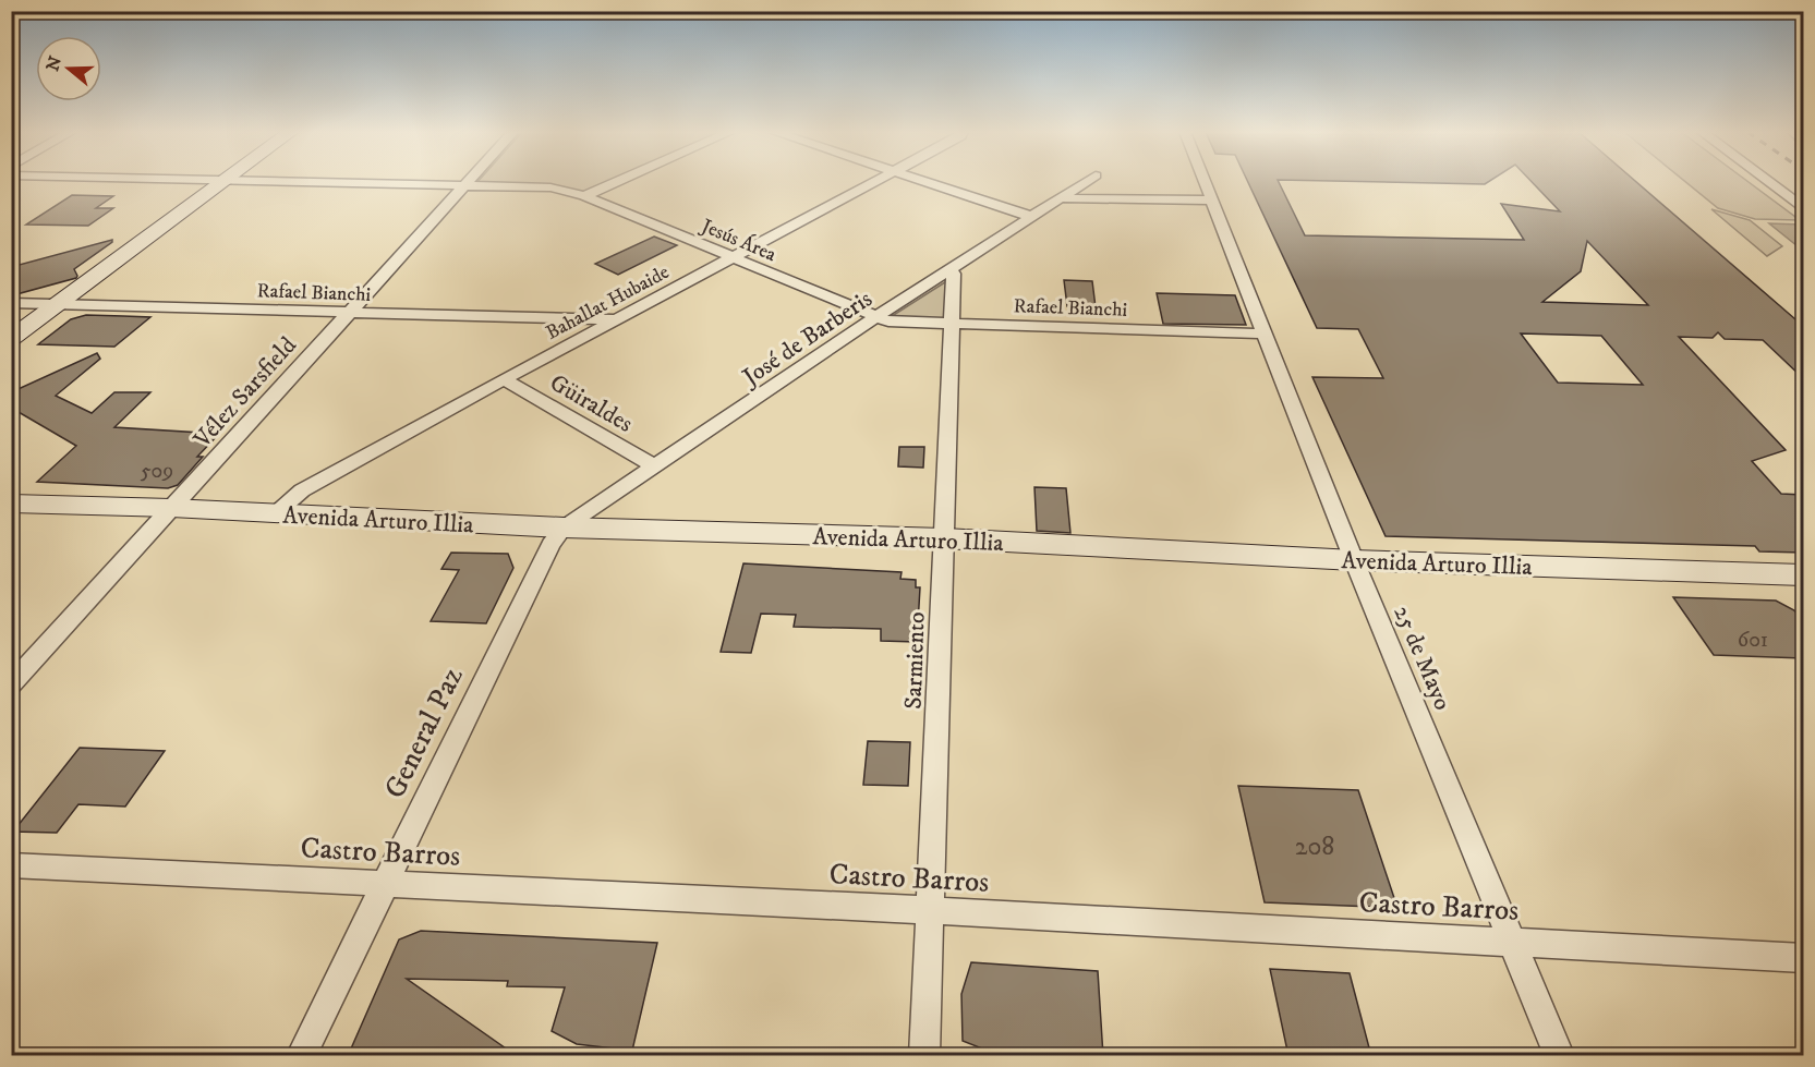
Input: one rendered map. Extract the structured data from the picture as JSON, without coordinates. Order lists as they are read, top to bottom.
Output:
{
  "streets": {
    "main road": ["Avenida Arturo Illia"],
    "street": [
      "Jesús Área",
      "Rafael Bianchi",
      "Bahallat Hubaide",
      "José de Barberis",
      "Vélez Sarsfield",
      "Güiraldes",
      "25 de Mayo",
      "Sarmiento",
      "General Paz",
      "Castro Barros"
    ]
  },
  "crossings": [
    ["Jesús Área", "Rafael Bianchi"],
    ["Jesús Área", "Bahallat Hubaide"],
    ["Jesús Área", "José de Barberis"],
    ["Jesús Área", "Vélez Sarsfield"],
    ["Rafael Bianchi", "Bahallat Hubaide"],
    ["Rafael Bianchi", "José de Barberis"],
    ["Rafael Bianchi", "Vélez Sarsfield"],
    ["Rafael Bianchi", "25 de Mayo"],
    ["Rafael Bianchi", "Sarmiento"],
    ["Bahallat Hubaide", "Güiraldes"],
    ["Bahallat Hubaide", "Avenida Arturo Illia"],
    ["José de Barberis", "Güiraldes"],
    ["José de Barberis", "Avenida Arturo Illia"],
    ["José de Barberis", "Sarmiento"],
    ["José de Barberis", "General Paz"],
    ["Vélez Sarsfield", "Avenida Arturo Illia"],
    ["Avenida Arturo Illia", "25 de Mayo"],
    ["Avenida Arturo Illia", "Sarmiento"],
    ["Avenida Arturo Illia", "General Paz"],
    ["25 de Mayo", "Castro Barros"],
    ["Sarmiento", "Castro Barros"],
    ["General Paz", "Castro Barros"]
  ],
  "house_numbers": ["509", "601", "208"],
  "north": "left"
}
